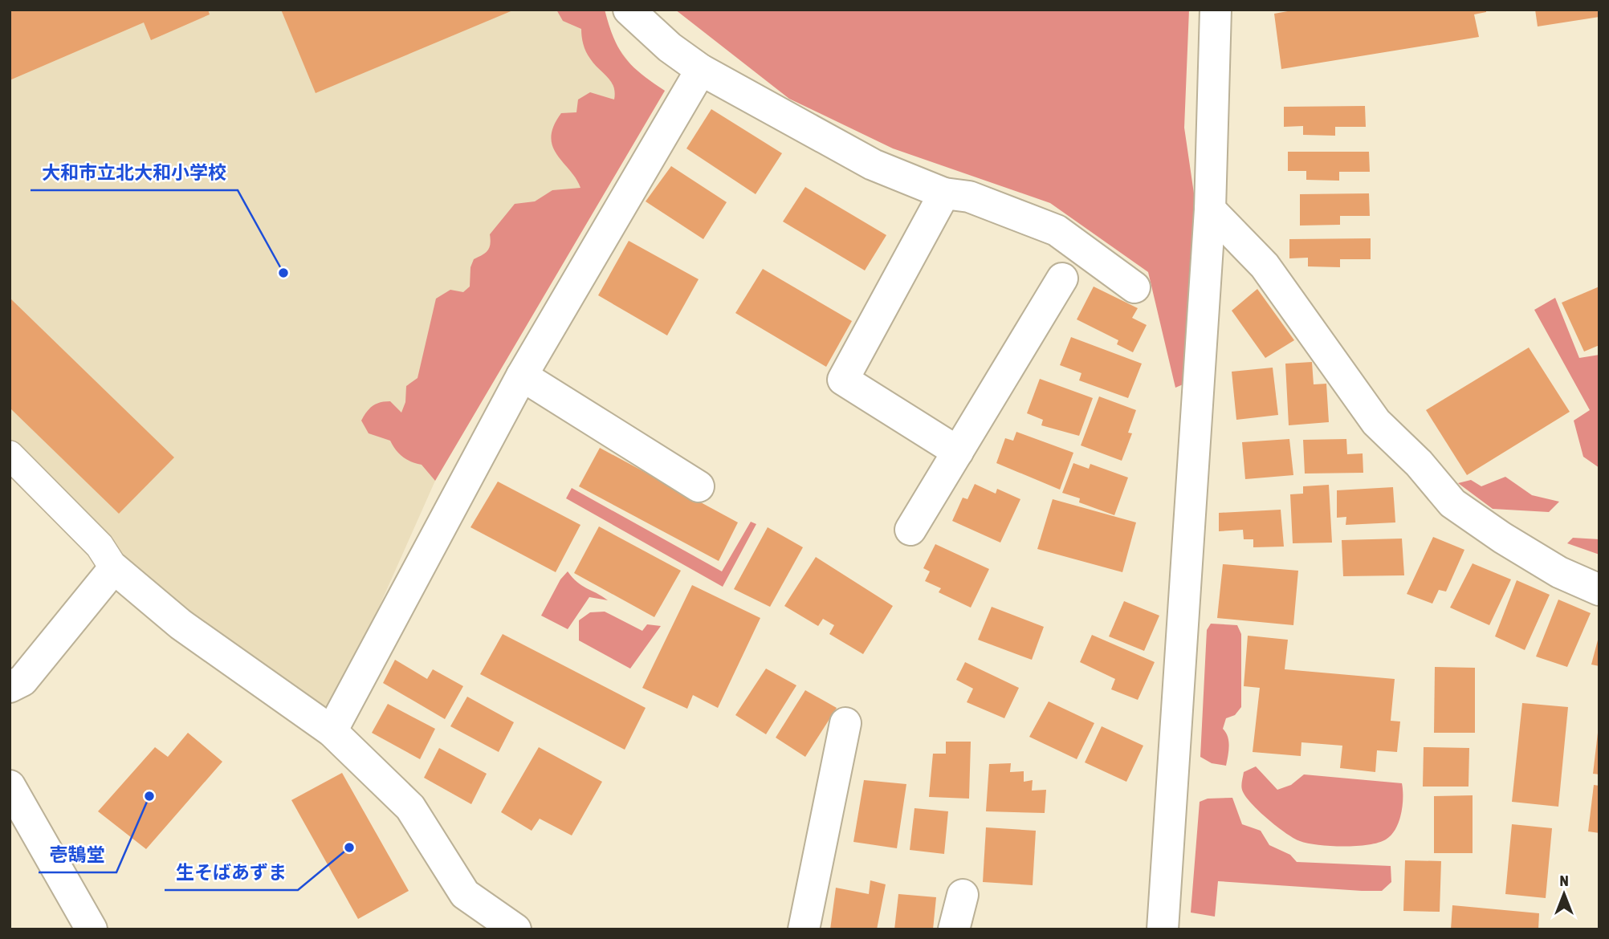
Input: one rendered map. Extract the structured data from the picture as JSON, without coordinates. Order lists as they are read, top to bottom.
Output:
{
  "places": ["大和市立北大和小学校", "壱鵠堂", "生そばあずま"],
  "north": "top"
}
